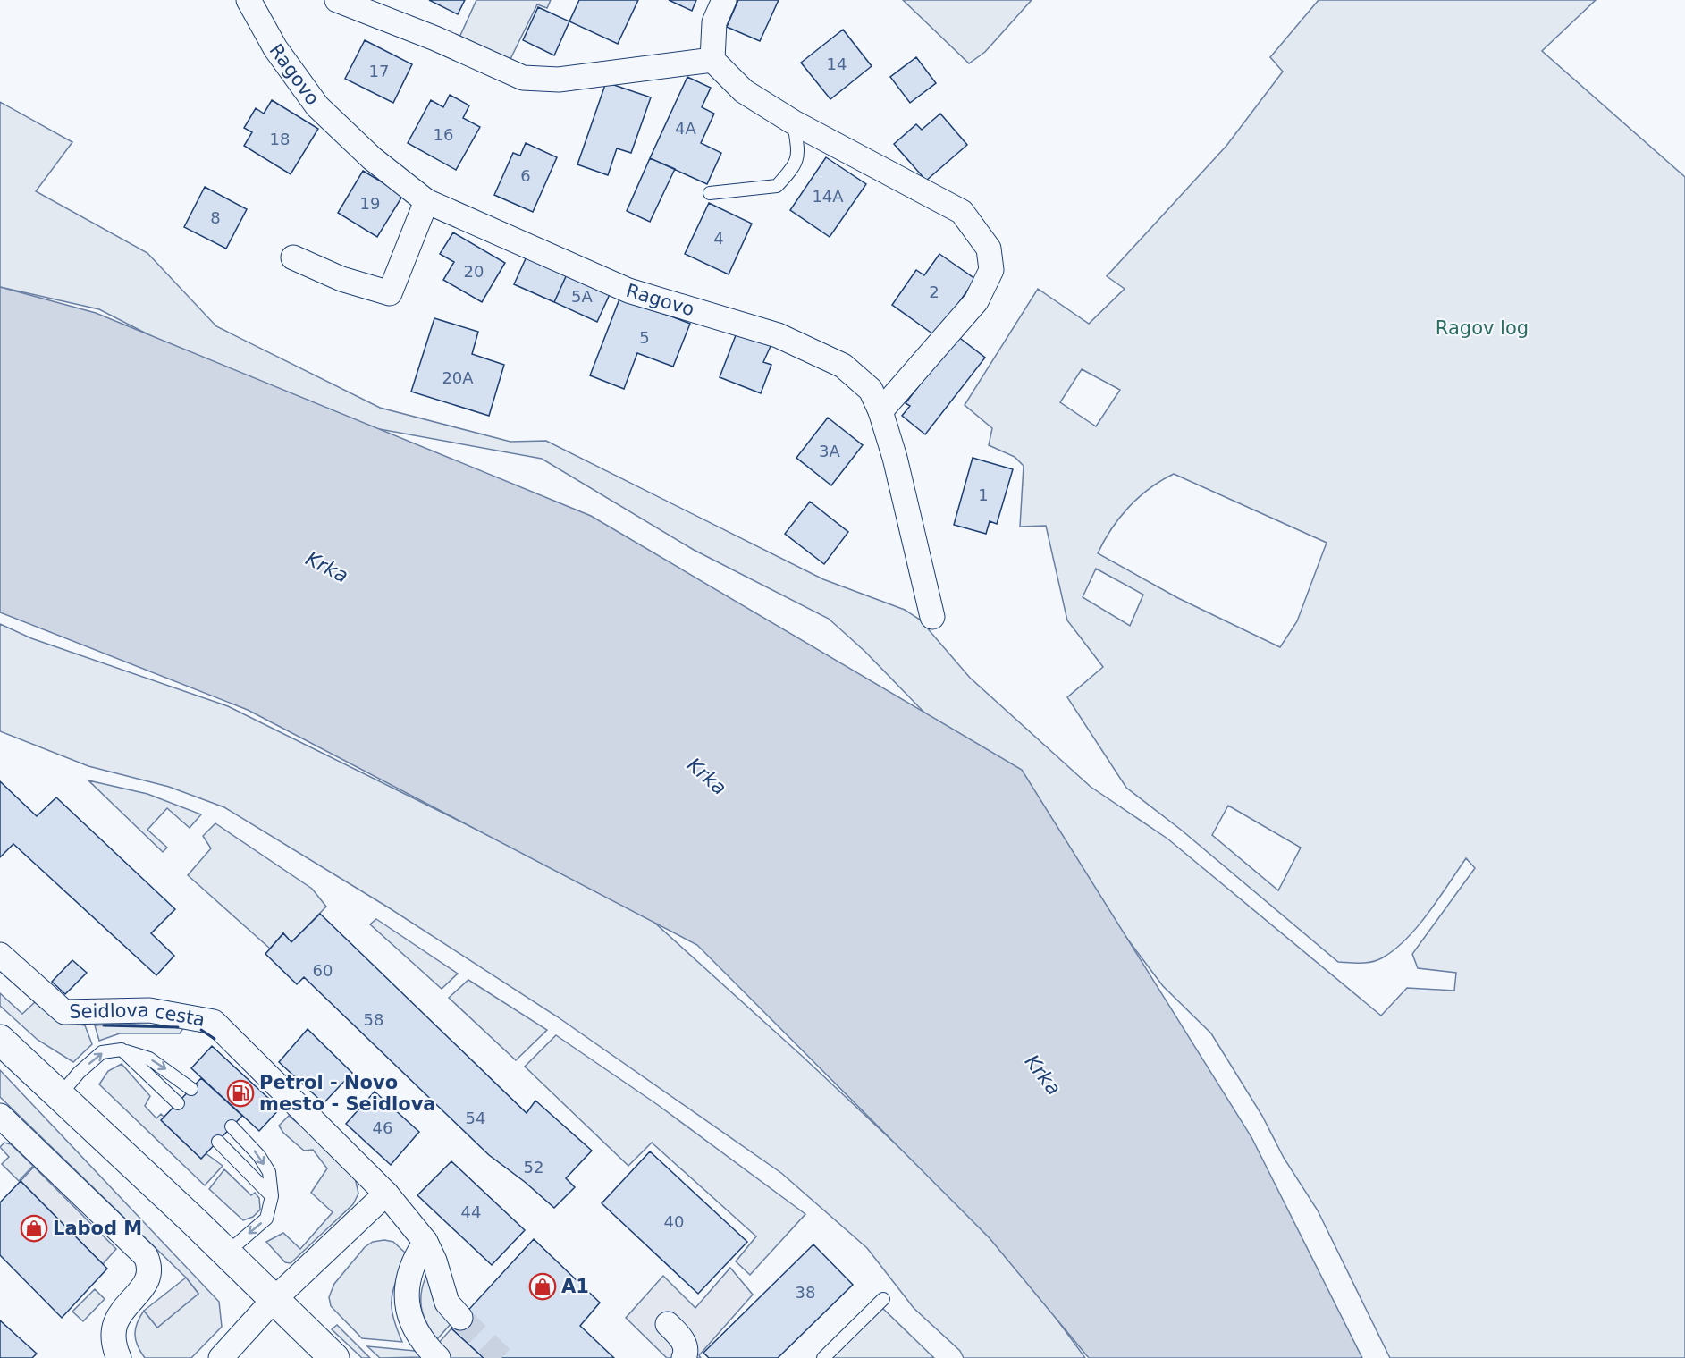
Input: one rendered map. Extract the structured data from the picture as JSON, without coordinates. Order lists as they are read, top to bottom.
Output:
{
  "streets": {
    "street": ["Ragovo", "Seidlova cesta"]
  },
  "water": ["Krka"],
  "parks": ["Ragov log"],
  "places": {
    "fuel station": ["Petrol - Novo mesto - Seidlova"],
    "shop": ["Labod M", "A1"]
  },
  "house_numbers": [
    "14",
    "17",
    "4A",
    "16",
    "18",
    "6",
    "14A",
    "19",
    "8",
    "4",
    "20",
    "2",
    "5A",
    "5",
    "20A",
    "3A",
    "1",
    "60",
    "58",
    "54",
    "46",
    "52",
    "44",
    "40",
    "38"
  ]
}
